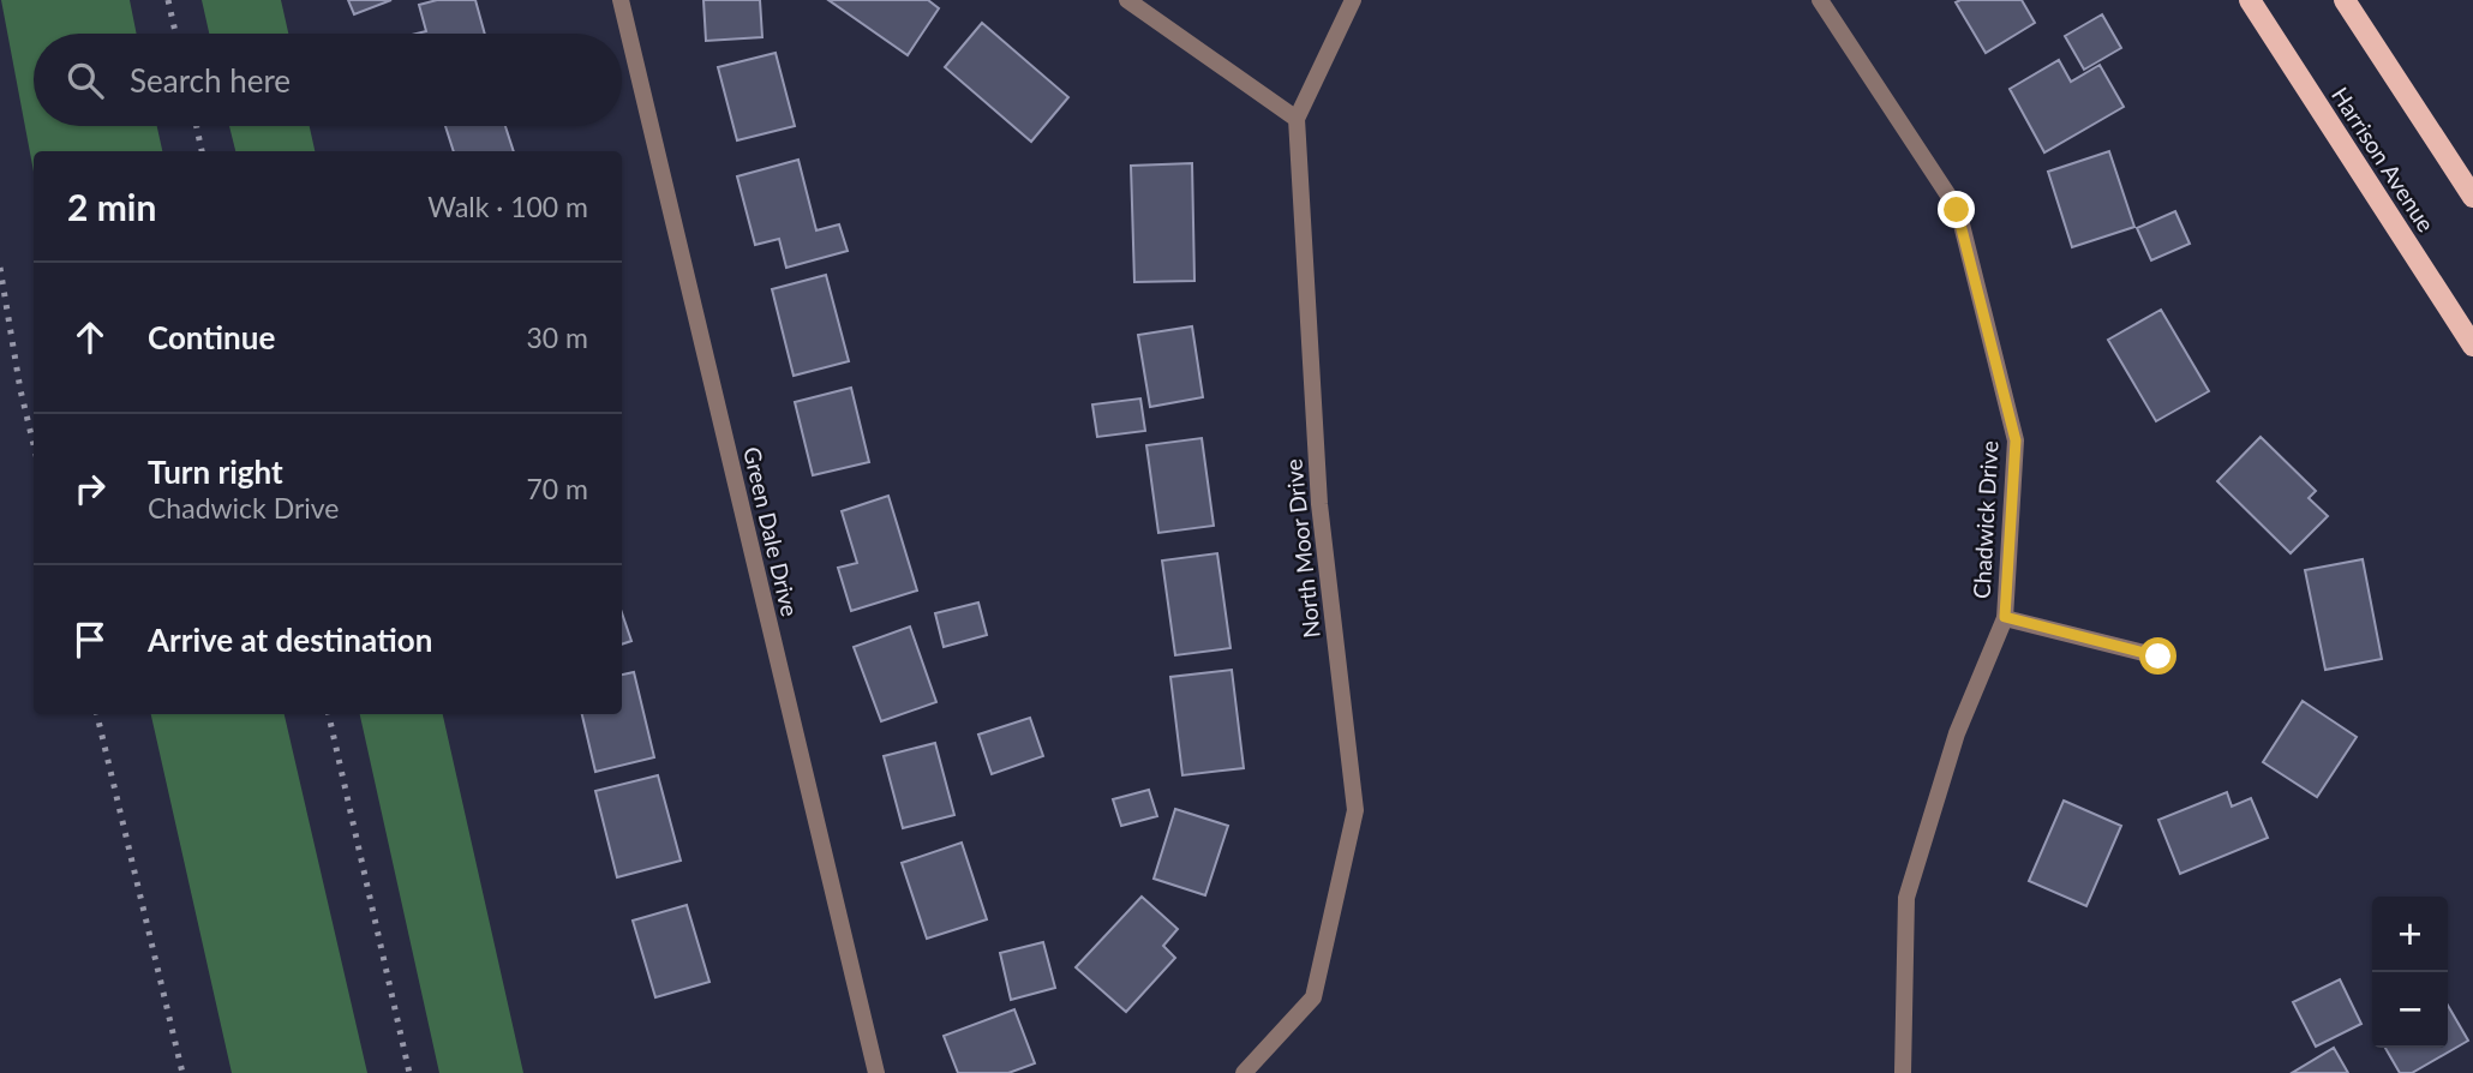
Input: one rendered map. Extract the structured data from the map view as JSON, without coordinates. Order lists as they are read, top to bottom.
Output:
{
  "streets": {
    "main road": ["Harrison Avenue"],
    "street": ["Chadwick Drive", "Green Dale Drive", "North Moor Drive"]
  },
  "page": {
    "search": "Search here",
    "heading": ["2 min", "Walk · 100 m"],
    "list": [
      ["Continue", "30 m"],
      ["Turn right", "Chadwick Drive", "70 m"],
      "Arrive at destination"
    ],
    "map_buttons": ["+", "−"]
  }
}
